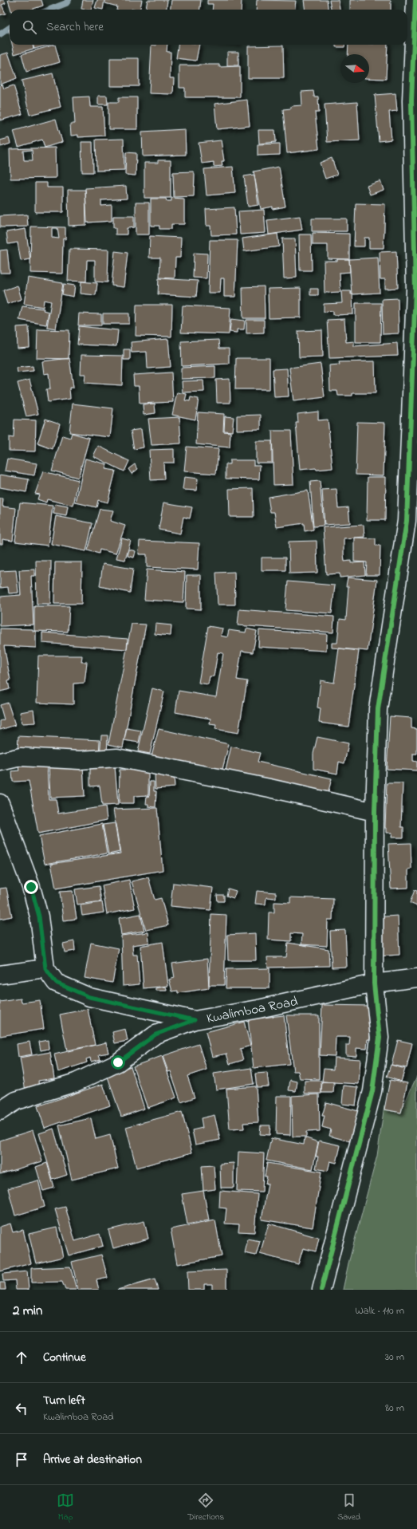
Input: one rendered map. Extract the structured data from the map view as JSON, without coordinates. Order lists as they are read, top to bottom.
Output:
{
  "streets": {
    "street": ["Kwalimboa Road"]
  },
  "north": "right",
  "page": {
    "search": "Search here",
    "heading": ["2 min", "Walk · 110 m"],
    "list": [
      ["Continue", "30 m"],
      ["Turn left", "Kwalimboa Road", "80 m"],
      "Arrive at destination"
    ],
    "nav": ["Map", "Directions", "Saved"]
  }
}
